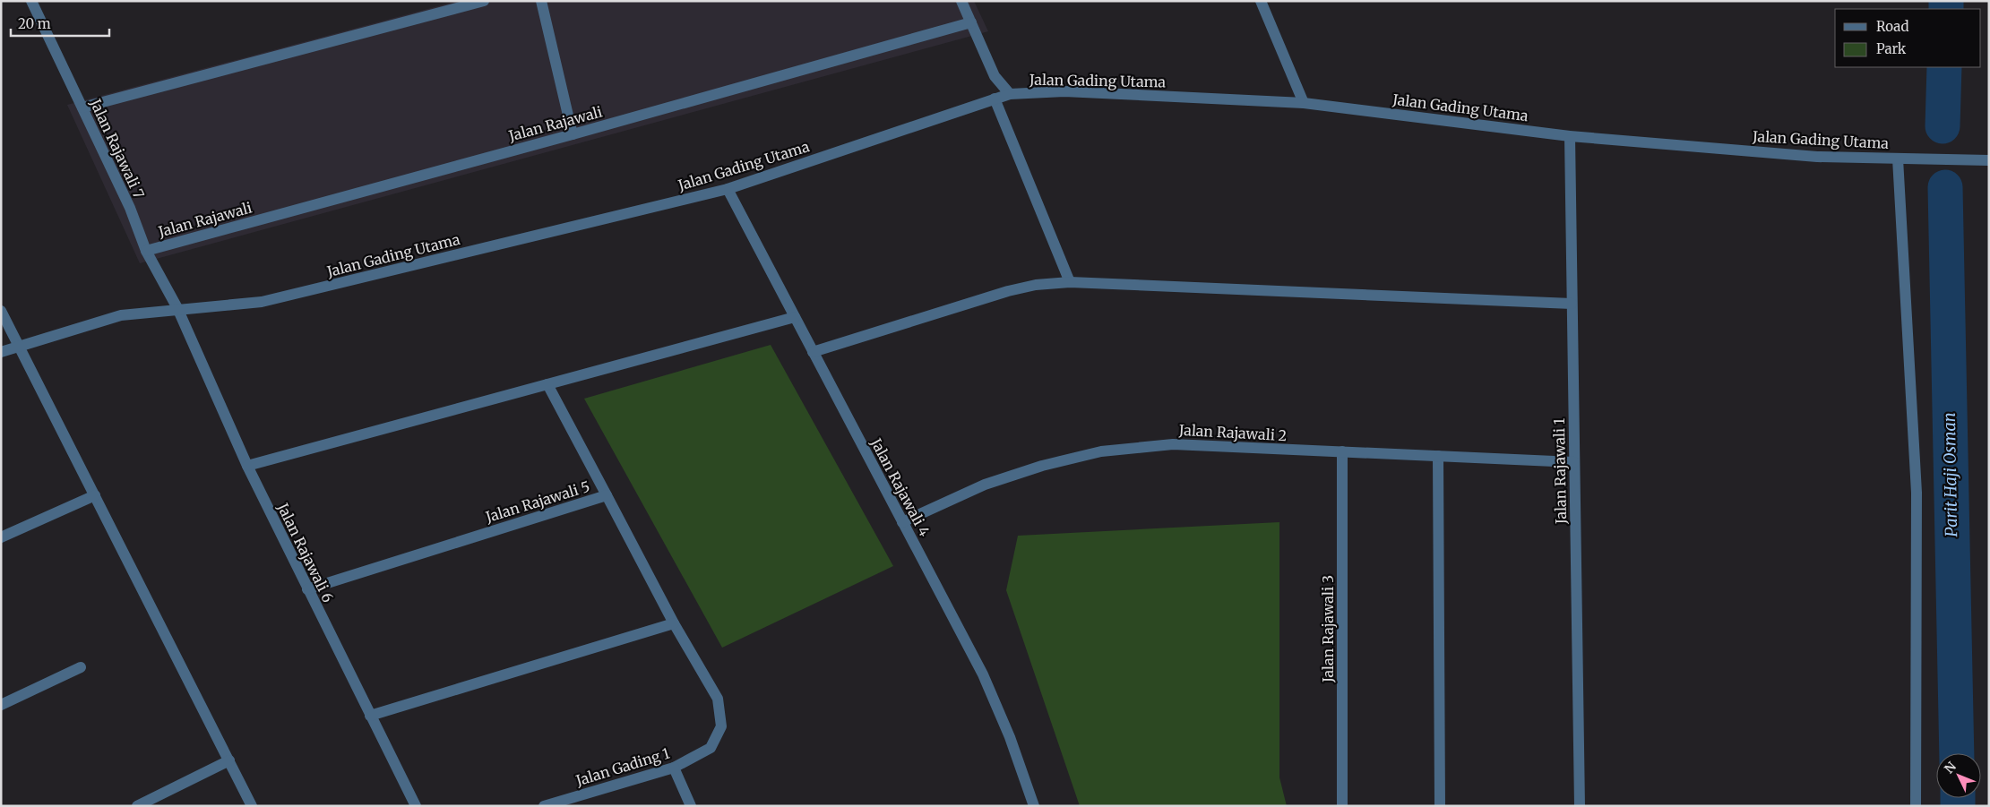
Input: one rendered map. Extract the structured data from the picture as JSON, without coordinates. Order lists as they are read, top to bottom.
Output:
{
  "streets": {
    "street": [
      "Jalan Gading Utama",
      "Jalan Rajawali",
      "Jalan Rajawali 7",
      "Jalan Rajawali 2",
      "Jalan Rajawali 1",
      "Jalan Rajawali 4",
      "Jalan Rajawali 5",
      "Jalan Rajawali 6",
      "Jalan Rajawali 3",
      "Jalan Gading 1"
    ]
  },
  "crossings": [
    ["Jalan Gading Utama", "Jalan Rajawali 7"],
    ["Jalan Gading Utama", "Jalan Rajawali 1"],
    ["Jalan Gading Utama", "Jalan Rajawali 4"],
    ["Jalan Gading Utama", "Jalan Rajawali 6"],
    ["Jalan Rajawali", "Jalan Rajawali 7"],
    ["Jalan Rajawali 7", "Jalan Rajawali 6"],
    ["Jalan Rajawali 2", "Jalan Rajawali 1"],
    ["Jalan Rajawali 2", "Jalan Rajawali 4"],
    ["Jalan Rajawali 2", "Jalan Rajawali 3"],
    ["Jalan Rajawali 5", "Jalan Rajawali 6"],
    ["Jalan Rajawali 5", "Jalan Gading 1"]
  ],
  "water": ["Parit Haji Osman"],
  "legend": ["Road", "Park"],
  "scale_bar": "20 m",
  "north": "top left"
}
